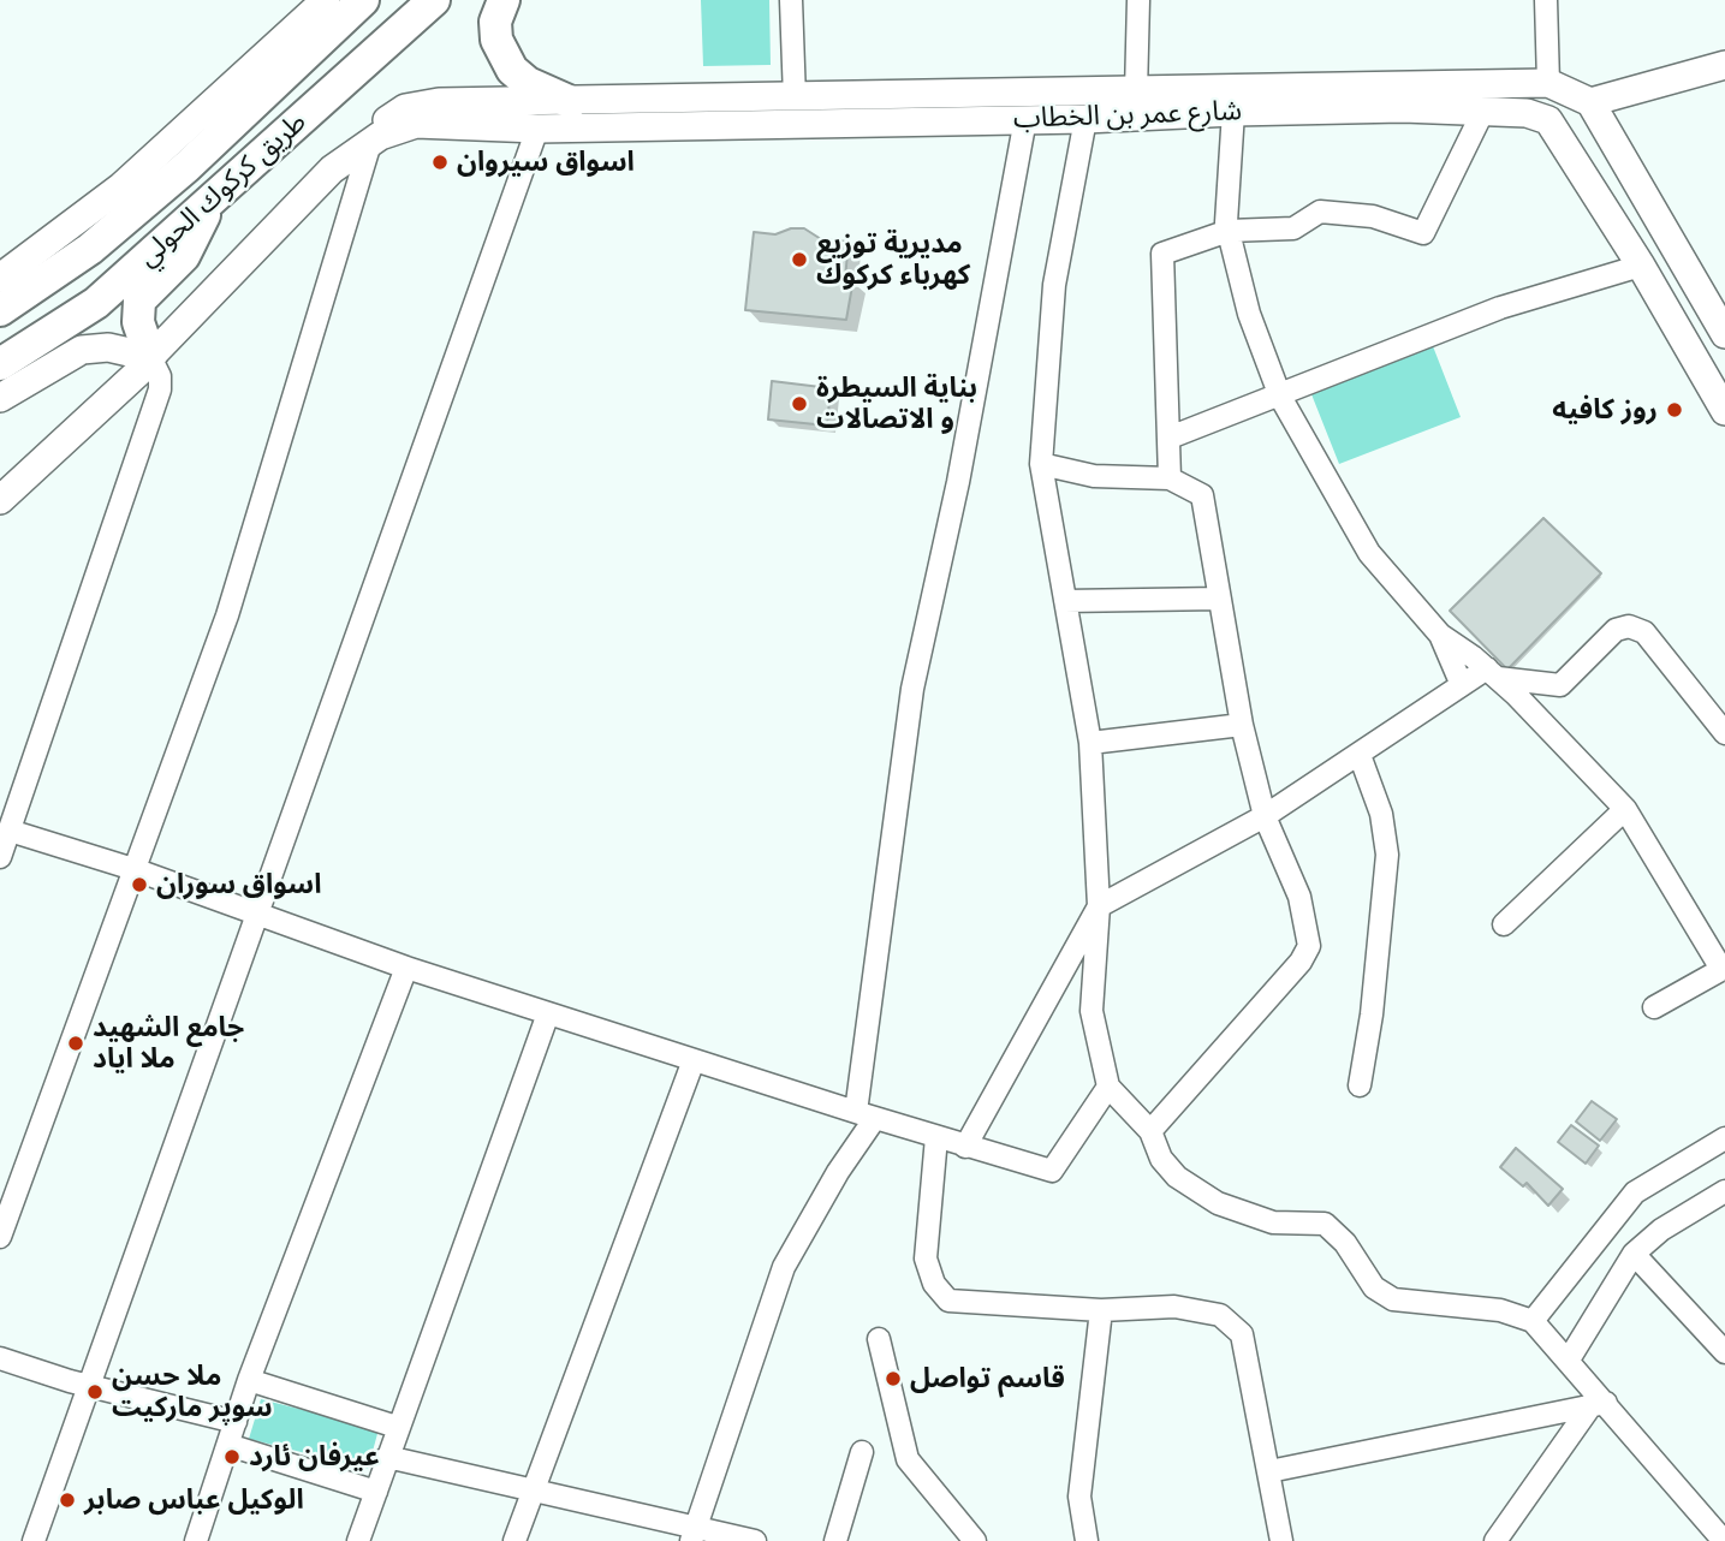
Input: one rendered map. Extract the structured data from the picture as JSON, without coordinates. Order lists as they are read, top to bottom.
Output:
{
  "streets": {
    "highway": ["طريق كركوك الحولي"],
    "main road": ["شارع عمر بن الخطاب"]
  },
  "places": [
    "اسواق سيروان",
    "مديرية توزيع كهرباء كركوك",
    "بناية السيطرة و الاتصالات",
    "روز كافيه",
    "اسواق سوران",
    "جامع الشهيد ملا اياد",
    "قاسم تواصل",
    "ملا حسن سوپر ماركيت",
    "عیرفان ئارد",
    "الوكيل عباس صابر"
  ]
}
